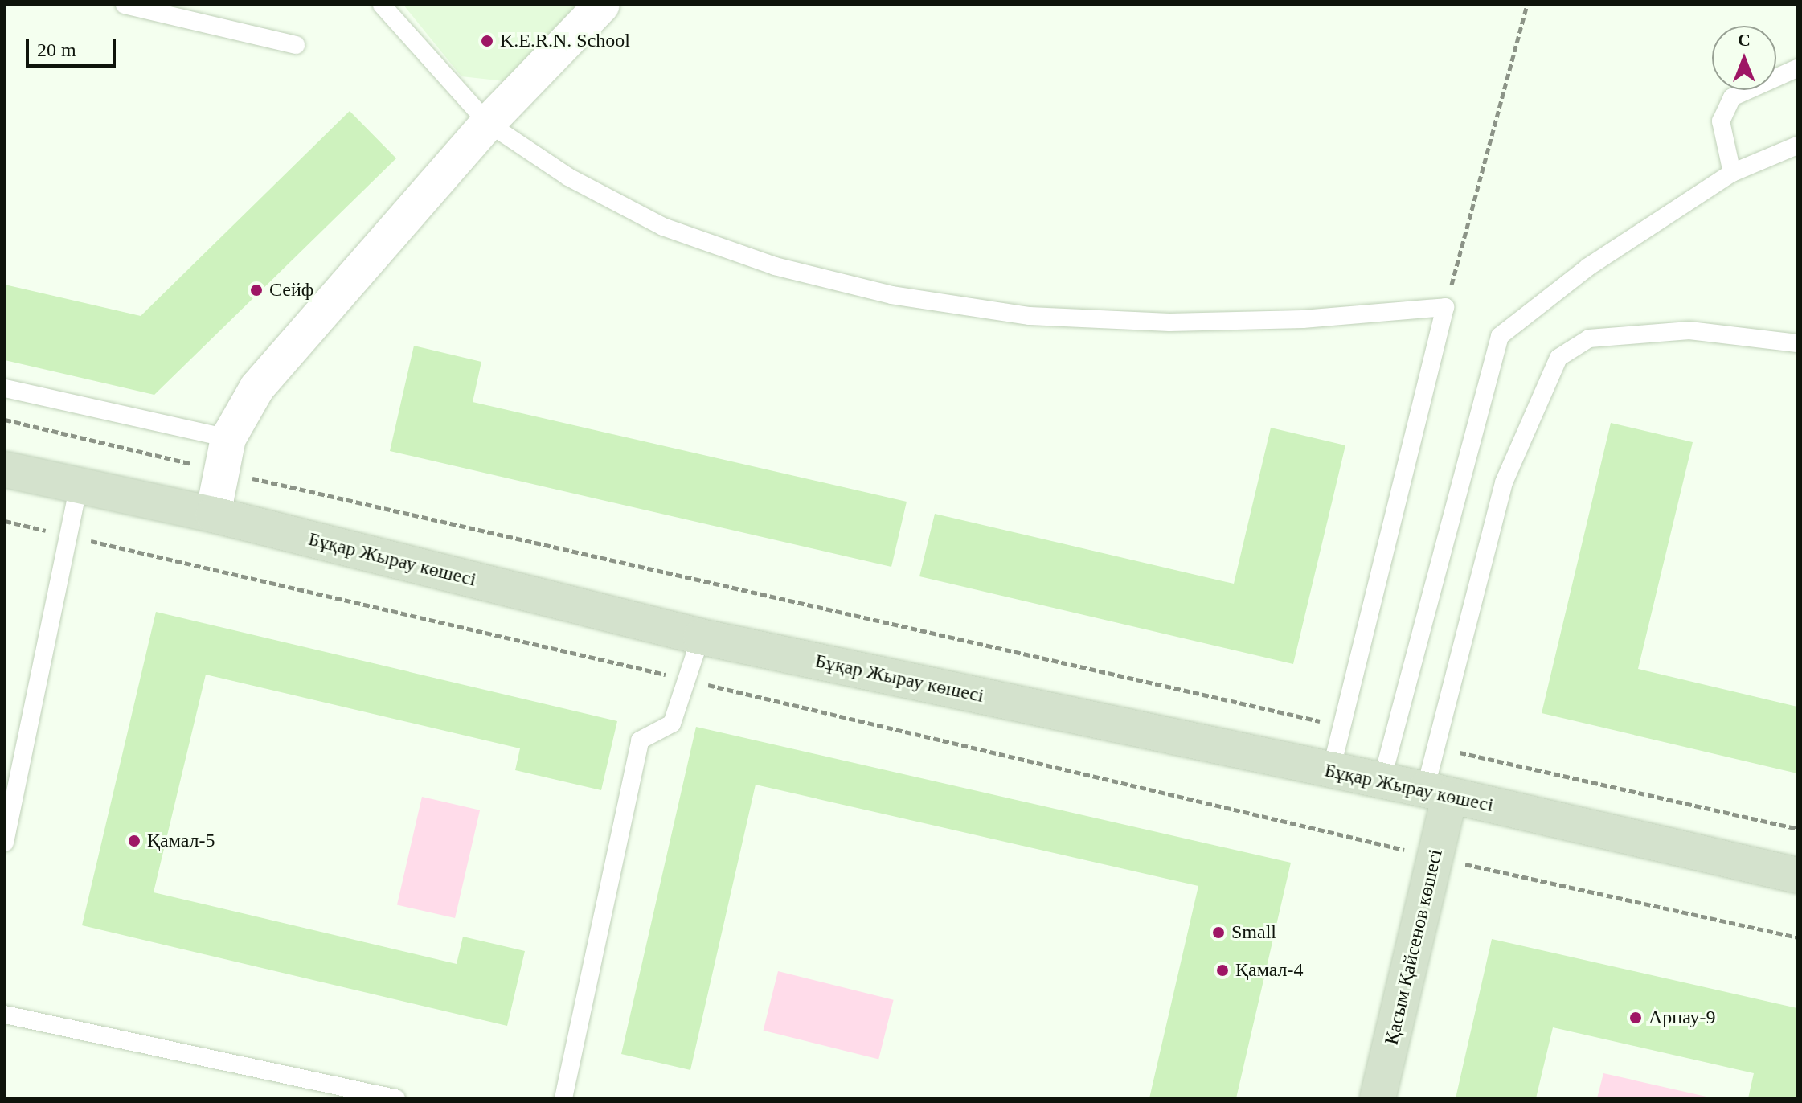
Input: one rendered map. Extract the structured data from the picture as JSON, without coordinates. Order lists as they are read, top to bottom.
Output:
{
  "streets": {
    "street": ["Бұқар Жырау көшесі", "Қасым Қайсенов көшесі"]
  },
  "crossings": [
    ["Бұқар Жырау көшесі", "Қасым Қайсенов көшесі"]
  ],
  "places": [
    "K.E.R.N. School",
    "Сейф",
    "Қамал-5",
    "Small",
    "Қамал-4",
    "Арнау-9"
  ],
  "scale_bar": "20 m",
  "north": "top"
}
